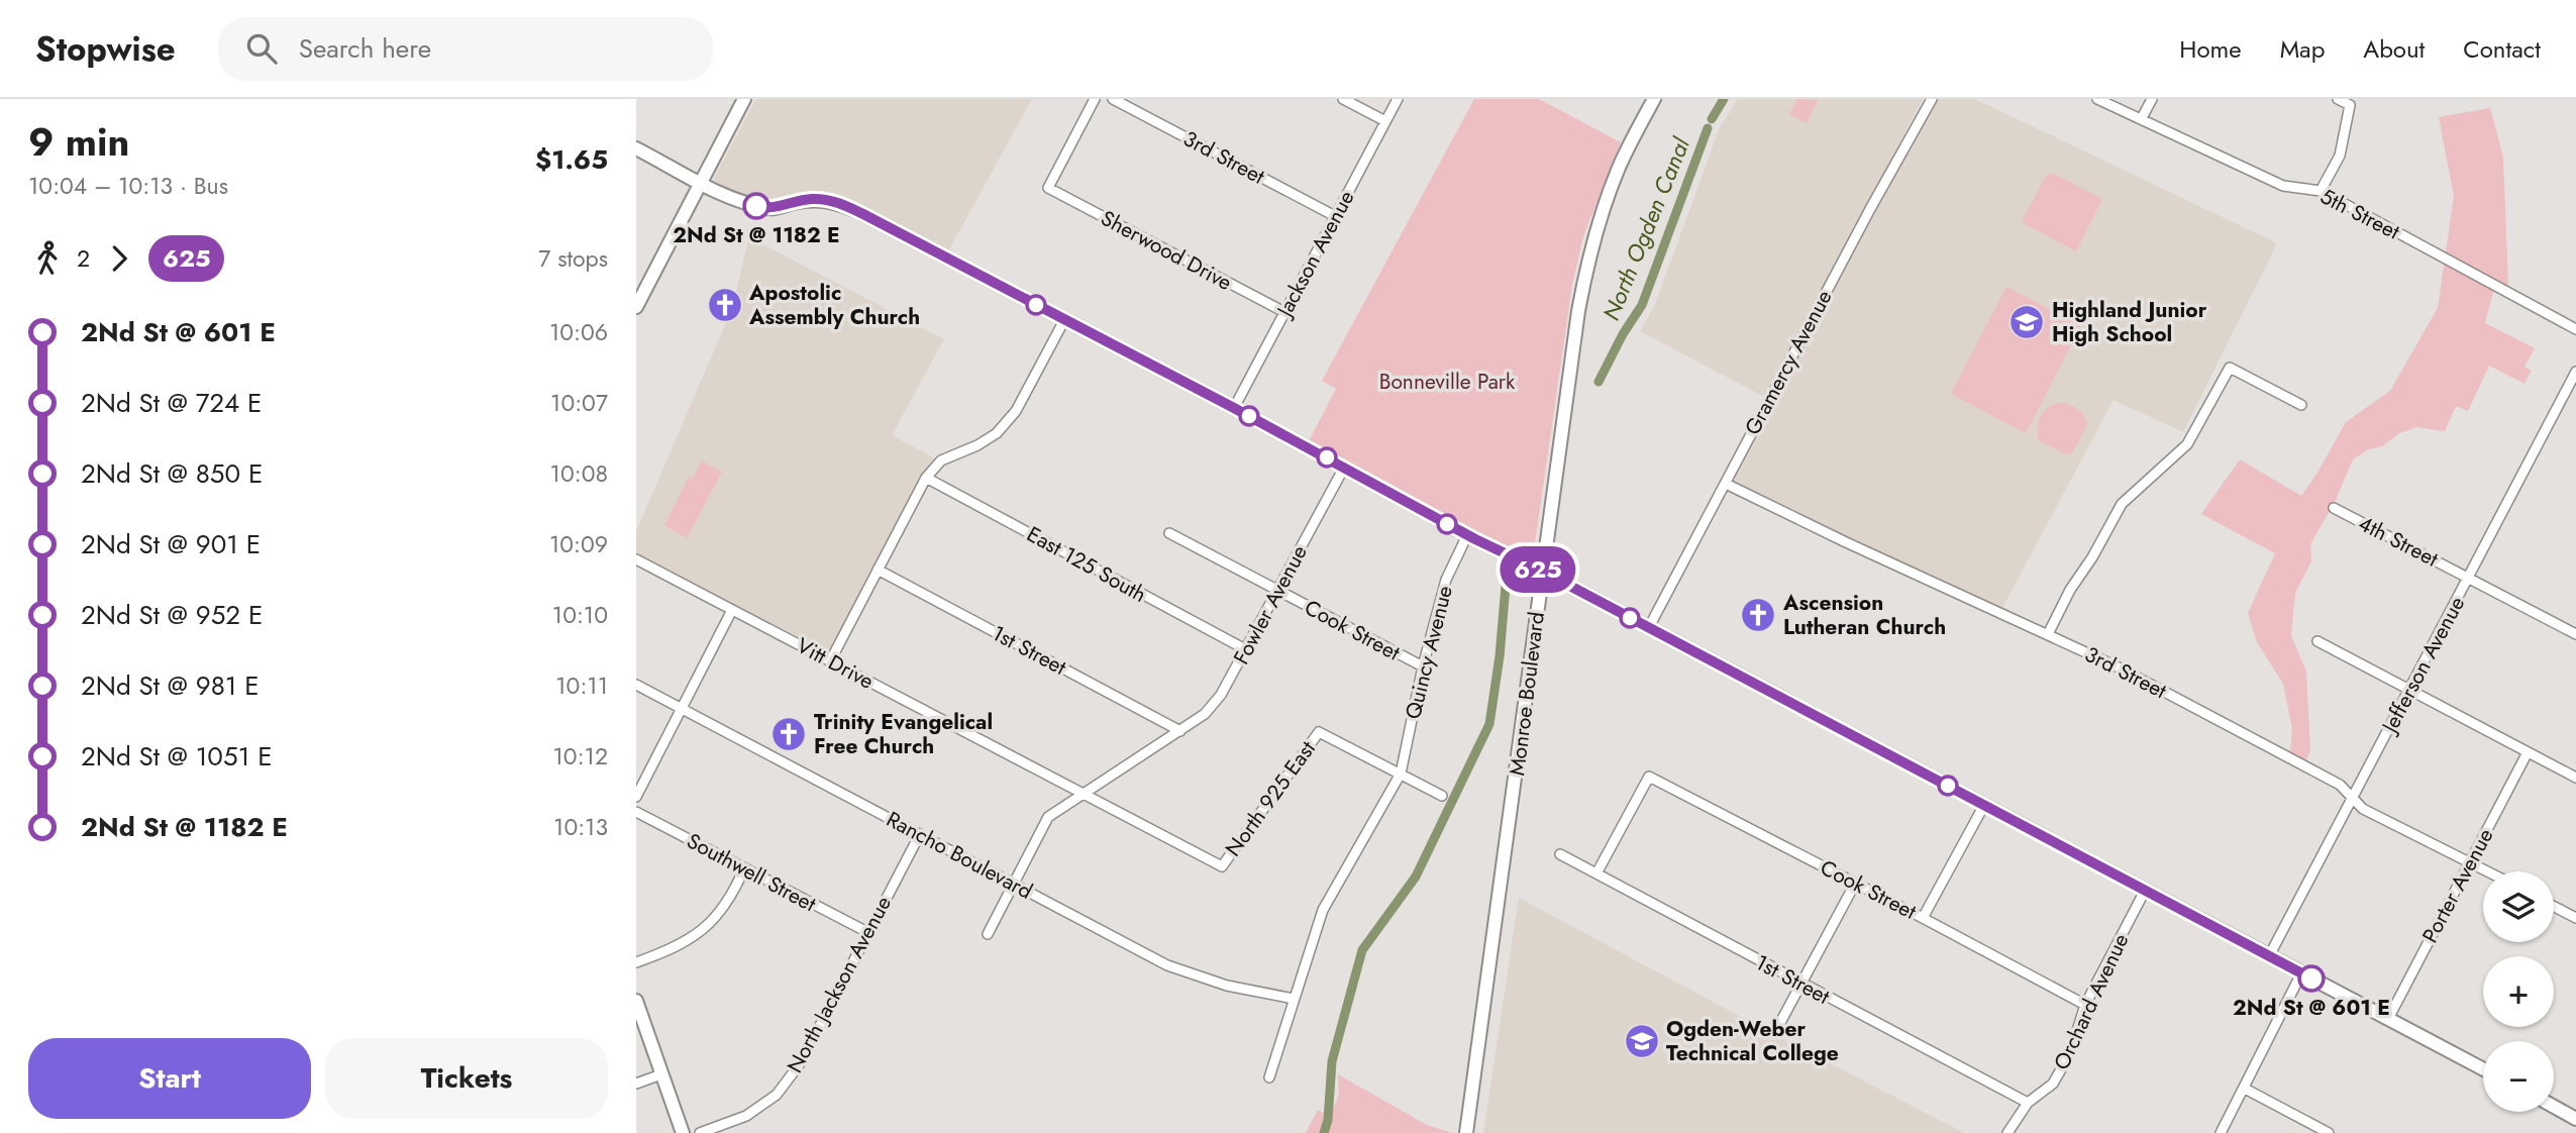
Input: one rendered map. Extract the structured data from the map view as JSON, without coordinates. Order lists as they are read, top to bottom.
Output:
{
  "streets": {
    "main road": ["Monroe Boulevard"],
    "street": [
      "3rd Street",
      "5th Street",
      "Sherwood Drive",
      "Jackson Avenue",
      "Gramercy Avenue",
      "4th Street",
      "East 125 South",
      "Fowler Avenue",
      "Cook Street",
      "1st Street",
      "Quincy Avenue",
      "Vitt Drive",
      "Jefferson Avenue",
      "North 925 East",
      "Rancho Boulevard",
      "Southwell Street",
      "Porter Avenue",
      "North Jackson Avenue",
      "Orchard Avenue"
    ]
  },
  "crossings": [
    ["3rd Street", "Jackson Avenue"],
    ["3rd Street", "Gramercy Avenue"],
    ["3rd Street", "Jefferson Avenue"],
    ["3rd Street", "Porter Avenue"],
    ["Sherwood Drive", "Jackson Avenue"],
    ["4th Street", "Jefferson Avenue"],
    ["East 125 South", "Fowler Avenue"],
    ["Fowler Avenue", "Cook Street"],
    ["Fowler Avenue", "1st Street"],
    ["Fowler Avenue", "Vitt Drive"],
    ["Fowler Avenue", "Rancho Boulevard"],
    ["Cook Street", "1st Street"],
    ["Cook Street", "Quincy Avenue"],
    ["Cook Street", "Orchard Avenue"],
    ["1st Street", "Orchard Avenue"],
    ["Quincy Avenue", "North 925 East"],
    ["Quincy Avenue", "Rancho Boulevard"],
    ["Vitt Drive", "North 925 East"],
    ["Rancho Boulevard", "North Jackson Avenue"],
    ["Southwell Street", "North Jackson Avenue"]
  ],
  "water": ["North Ogden Canal"],
  "parks": ["Bonneville Park"],
  "places": {
    "other": ["2Nd St @ 1182 E", "2Nd St @ 601 E"],
    "church": ["Apostolic Assembly Church", "Ascension Lutheran Church", "Trinity Evangelical Free Church"],
    "school or university": ["Highland Junior High School", "Ogden-Weber Technical College"]
  },
  "lines": ["bus line 625"],
  "page": {
    "header": "Stopwise",
    "search": "Search here",
    "nav": [
      "Home",
      "Map",
      "About",
      "Contact"
    ],
    "heading": ["9 min", "10:04 – 10:13 · Bus", "$1.65"],
    "on_map": "625",
    "legs": ["2", "625", "7 stops"],
    "list": [
      {
        "name": "2Nd St @ 601 E",
        "value": "10:06"
      },
      {
        "name": "2Nd St @ 724 E",
        "value": "10:07"
      },
      {
        "name": "2Nd St @ 850 E",
        "value": "10:08"
      },
      {
        "name": "2Nd St @ 901 E",
        "value": "10:09"
      },
      {
        "name": "2Nd St @ 952 E",
        "value": "10:10"
      },
      {
        "name": "2Nd St @ 981 E",
        "value": "10:11"
      },
      {
        "name": "2Nd St @ 1051 E",
        "value": "10:12"
      },
      {
        "name": "2Nd St @ 1182 E",
        "value": "10:13"
      }
    ],
    "map_buttons": ["+", "−"],
    "buttons": ["Start", "Tickets"]
  }
}
